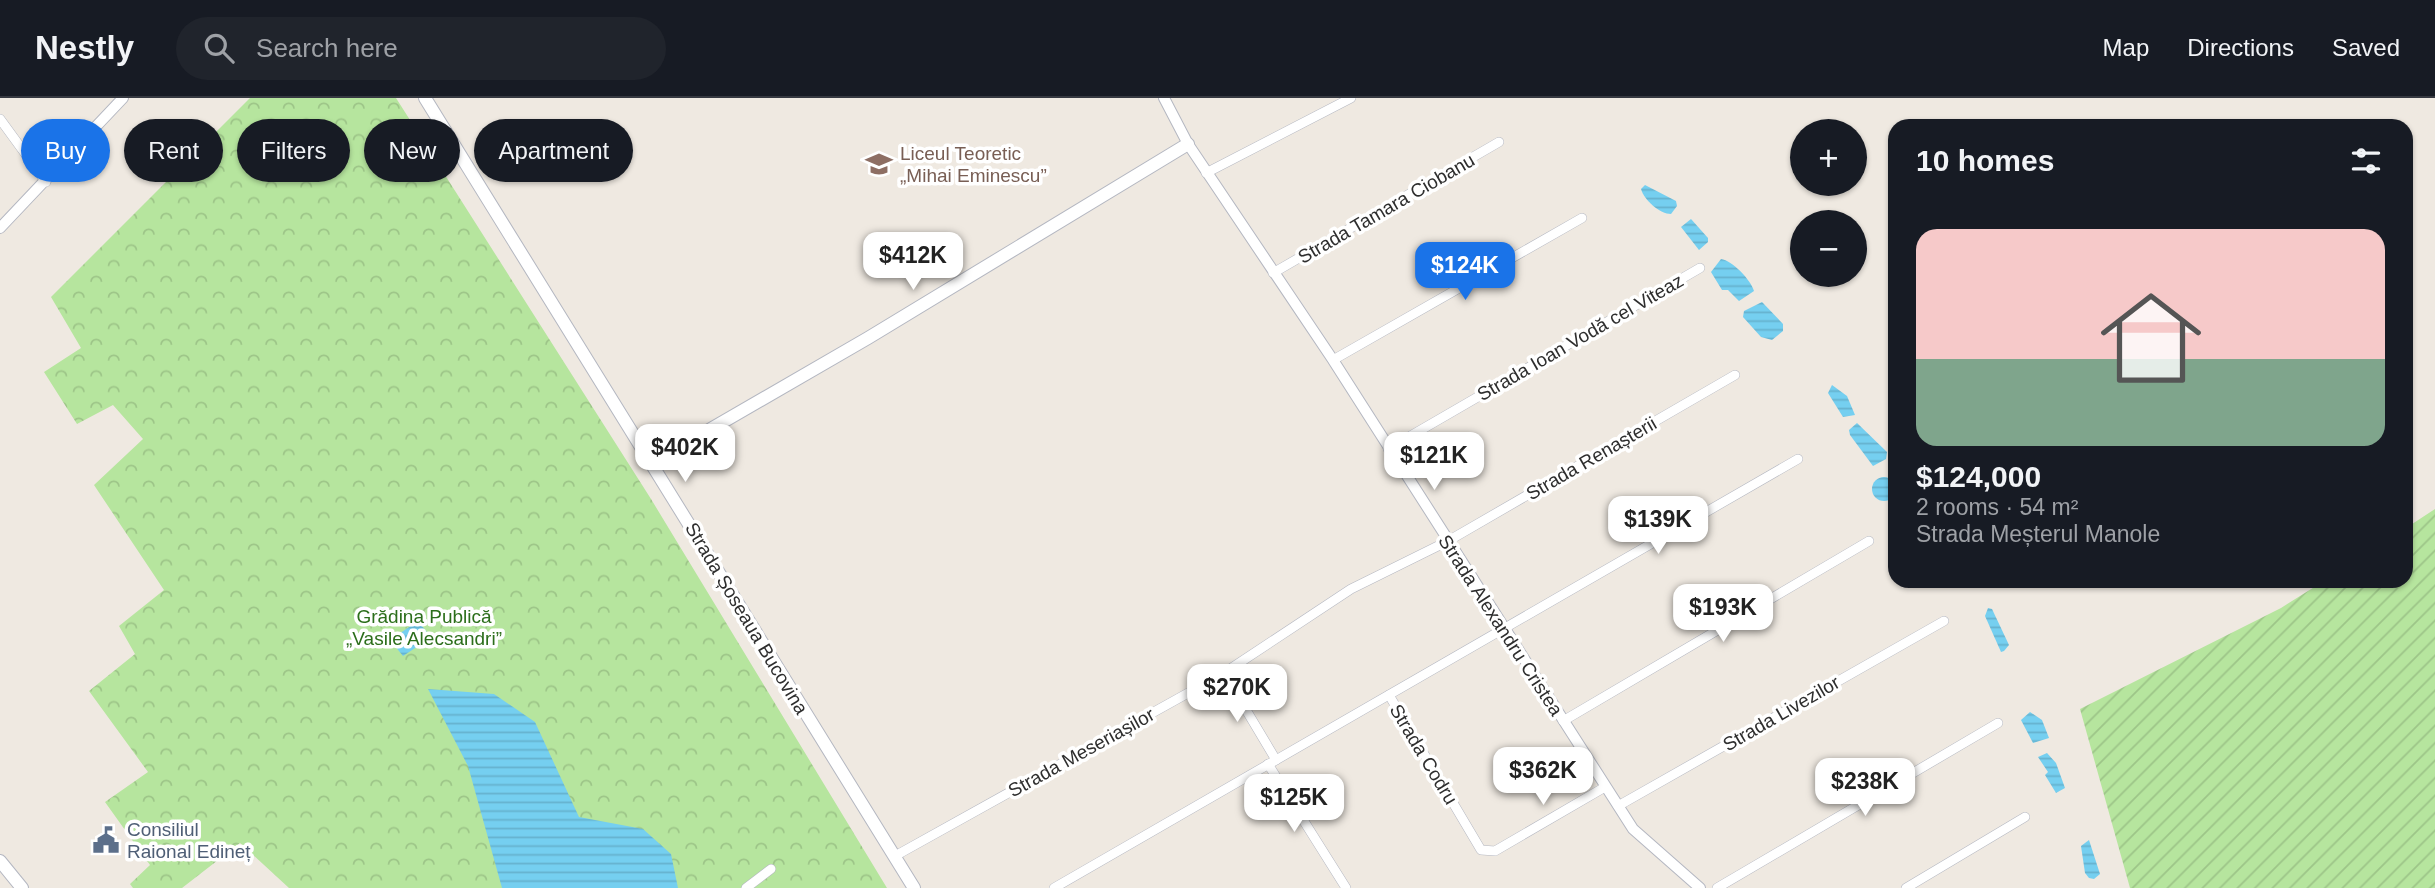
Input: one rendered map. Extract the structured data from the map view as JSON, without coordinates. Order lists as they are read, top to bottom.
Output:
{
  "streets": {
    "main road": ["Strada Șoseaua Bucovina"],
    "street": [
      "Strada Tamara Ciobanu",
      "Strada Ioan Vodă cel Viteaz",
      "Strada Renașterii",
      "Strada Alexandru Cristea",
      "Strada Livezilor",
      "Strada Meseriașilor",
      "Strada Codru"
    ]
  },
  "crossings": [
    ["Strada Tamara Ciobanu", "Strada Alexandru Cristea"],
    ["Strada Ioan Vodă cel Viteaz", "Strada Alexandru Cristea"],
    ["Strada Renașterii", "Strada Alexandru Cristea"],
    ["Strada Renașterii", "Strada Meseriașilor"],
    ["Strada Șoseaua Bucovina", "Strada Meseriașilor"],
    ["Strada Alexandru Cristea", "Strada Livezilor"],
    ["Strada Alexandru Cristea", "Strada Meseriașilor"],
    ["Strada Alexandru Cristea", "Strada Codru"]
  ],
  "parks": ["Grădina Publică „Vasile Alecsandri”"],
  "places": {
    "school or university": ["Liceul Teoretic „Mihai Eminescu”"],
    "public building": ["Consiliul Raional Edineț"]
  },
  "page": {
    "header": "Nestly",
    "search": "Search here",
    "nav": ["Map", "Directions", "Saved"],
    "map_buttons": ["+", "−"],
    "chip": [
      "Buy",
      "Rent",
      "Filters",
      "New",
      "Apartment"
    ],
    "heading": "10 homes",
    "list": [
      {
        "name": "$124,000",
        "note": "2 rooms · 54 m² · Strada Meșterul Manole"
      }
    ],
    "price": [
      "$412K",
      "$124K",
      "$402K",
      "$121K",
      "$139K",
      "$193K",
      "$270K",
      "$362K",
      "$238K",
      "$125K"
    ]
  }
}
